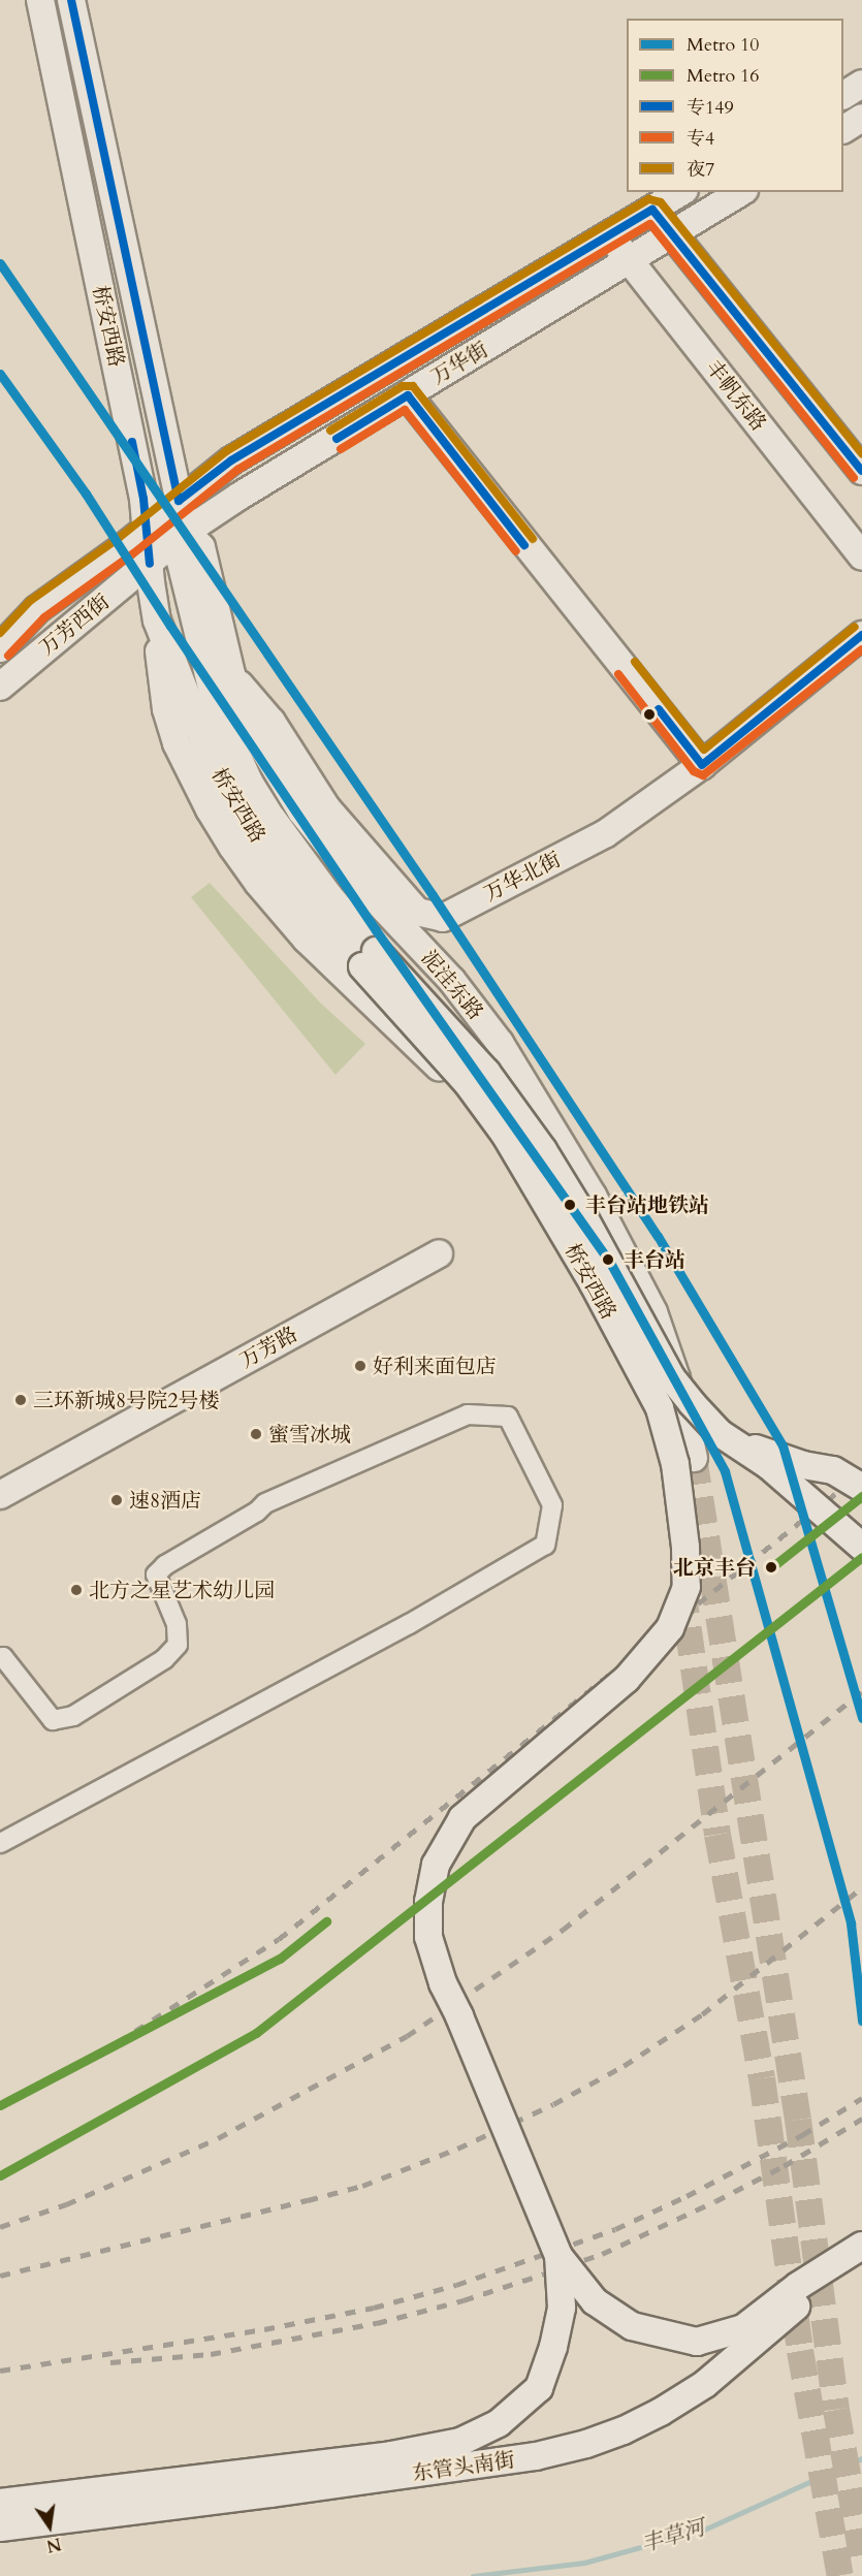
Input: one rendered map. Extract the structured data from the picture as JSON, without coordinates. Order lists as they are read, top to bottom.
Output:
{
  "streets": {
    "main road": [
      "桥安西路",
      "万华街",
      "丰帆东路",
      "万芳西街",
      "万华北街",
      "泥洼东路",
      "万芳路",
      "东管头南街"
    ]
  },
  "crossings": [
    ["桥安西路", "万华街"],
    ["桥安西路", "万芳西街"],
    ["桥安西路", "泥洼东路"],
    ["桥安西路", "东管头南街"],
    ["万华街", "丰帆东路"],
    ["万华街", "万芳西街"],
    ["万华街", "泥洼东路"],
    ["万华北街", "泥洼东路"]
  ],
  "water": ["丰草河"],
  "places": [
    "丰台站地铁站",
    "丰台站",
    "好利来面包店",
    "三环新城8号院2号楼",
    "蜜雪冰城",
    "速8酒店",
    "北京丰台",
    "北方之星艺术幼儿园"
  ],
  "lines": [
    "transit line 专149",
    "transit line 夜7",
    "transit line 专4",
    "metro line 10",
    "metro line 16"
  ],
  "legend": [
    "Metro 10",
    "Metro 16",
    "专149",
    "专4",
    "夜7"
  ],
  "north": "bottom"
}
